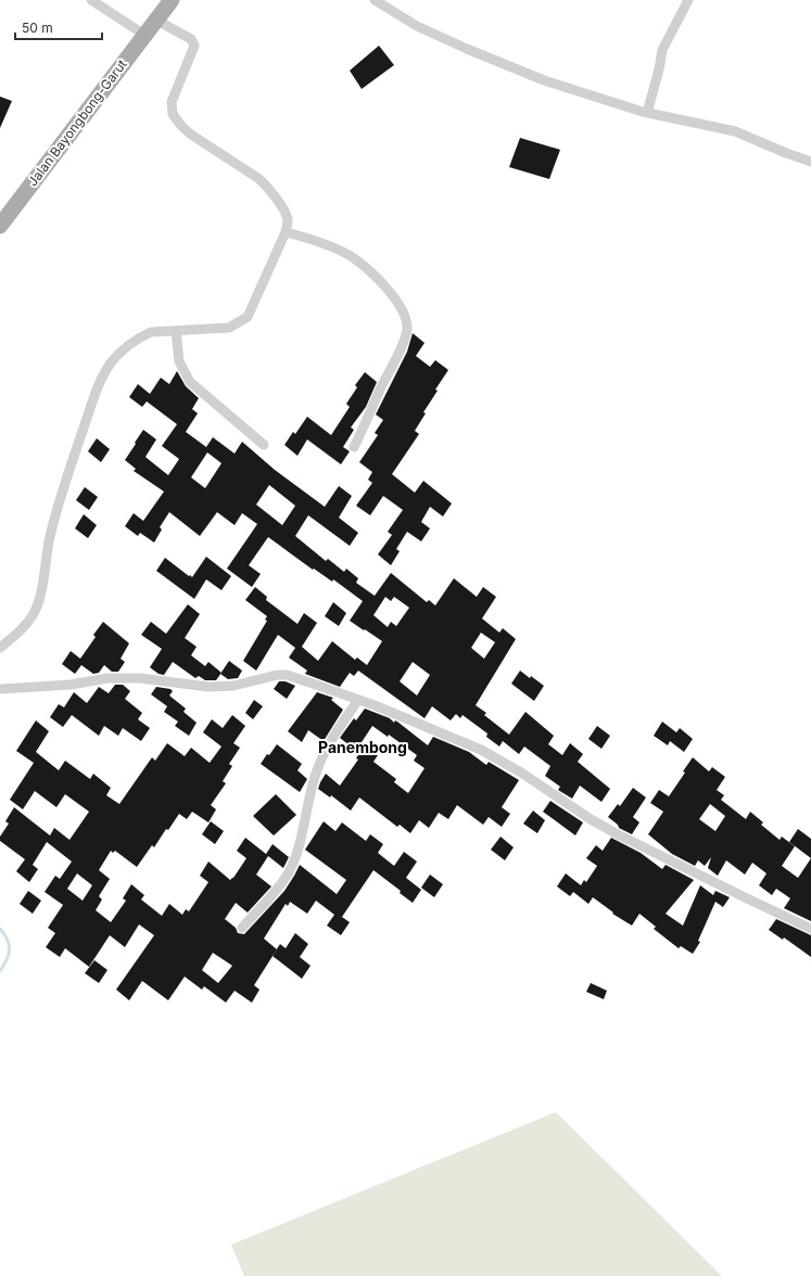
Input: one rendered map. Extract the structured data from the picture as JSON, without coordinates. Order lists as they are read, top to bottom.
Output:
{
  "streets": {
    "main road": ["Jalan Bayongbong-Garut"]
  },
  "districts": ["Panembong"],
  "scale_bar": "50 m"
}
